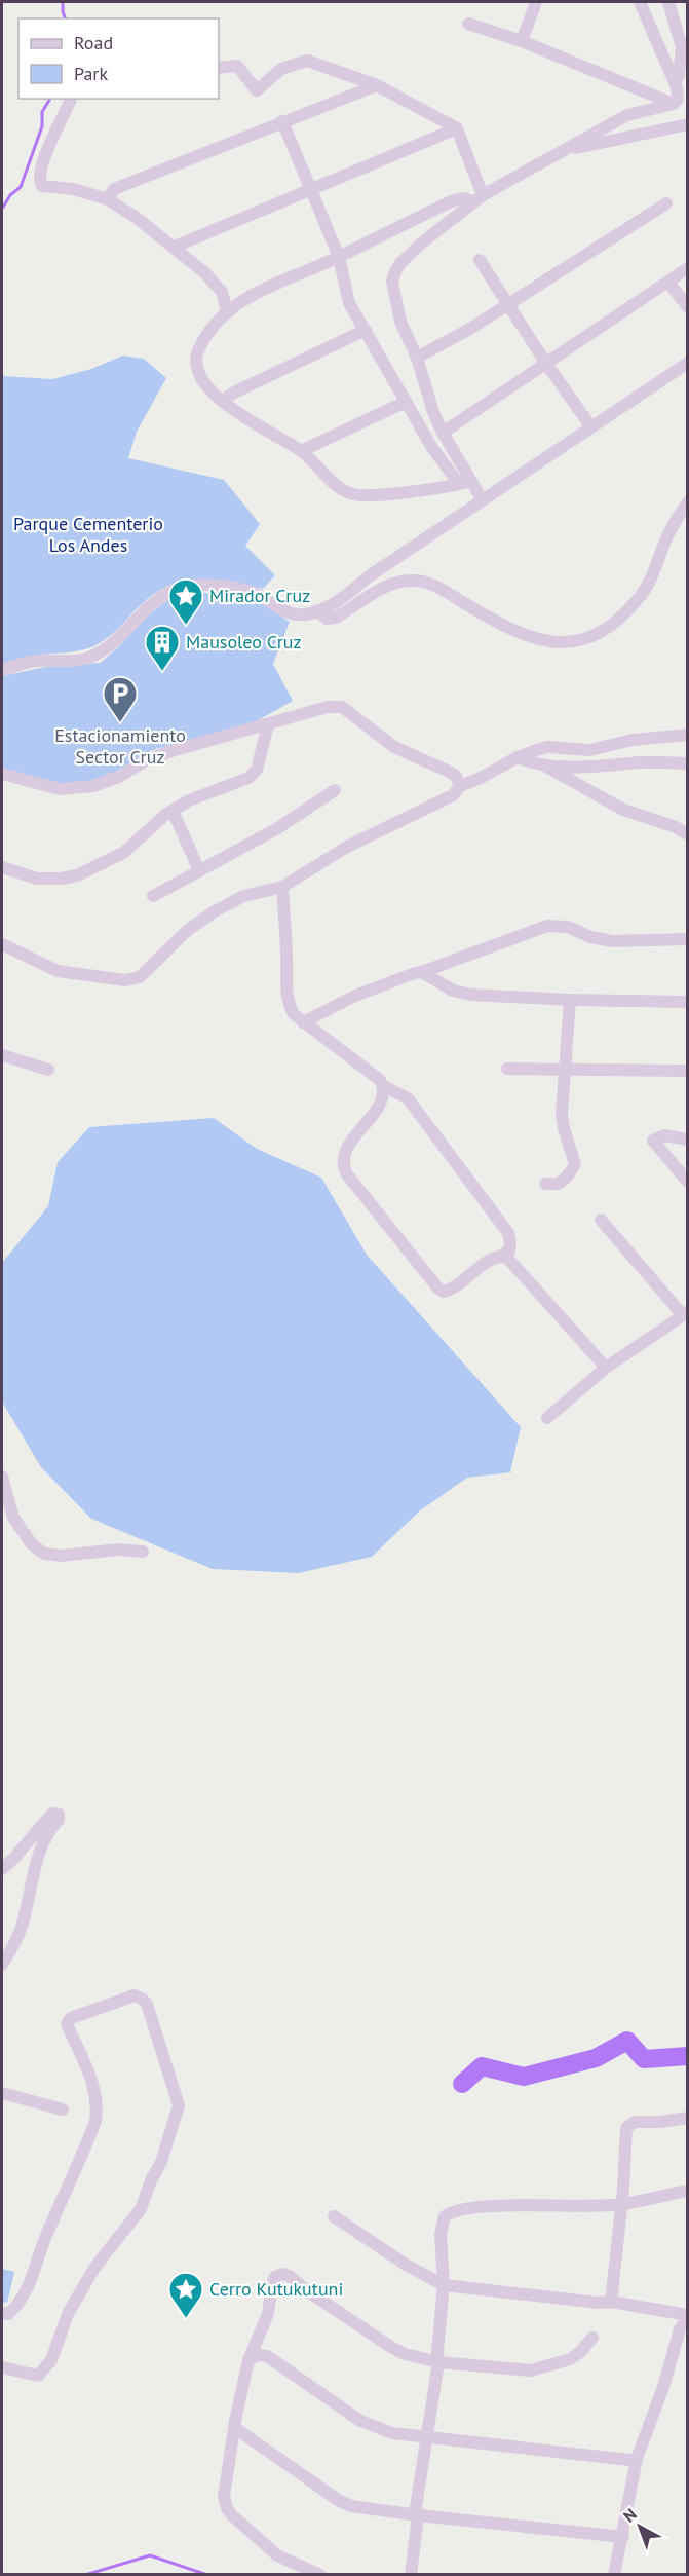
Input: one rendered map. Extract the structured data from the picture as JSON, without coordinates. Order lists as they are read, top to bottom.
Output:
{
  "parks": ["Parque Cementerio Los Andes"],
  "places": {
    "place": ["Mirador Cruz", "Cerro Kutukutuni"],
    "building": ["Mausoleo Cruz"],
    "parking": ["Estacionamiento Sector Cruz"]
  },
  "legend": ["Road", "Park"],
  "north": "top left"
}
